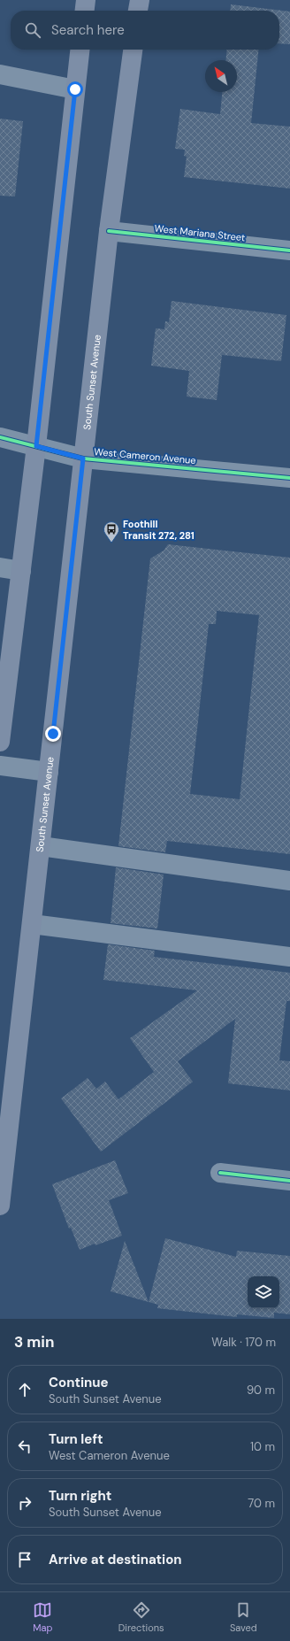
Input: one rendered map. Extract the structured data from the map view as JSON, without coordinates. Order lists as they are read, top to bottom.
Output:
{
  "streets": {
    "main road": ["South Sunset Avenue"],
    "street": ["West Mariana Street", "West Cameron Avenue"]
  },
  "crossings": [
    ["West Mariana Street", "South Sunset Avenue"],
    ["South Sunset Avenue", "West Cameron Avenue"]
  ],
  "places": {
    "bus stop": ["Foothill Transit 272, 281"]
  },
  "north": "top left",
  "page": {
    "search": "Search here",
    "heading": ["3 min", "Walk · 170 m"],
    "list": [
      ["Continue", "South Sunset Avenue", "90 m"],
      ["Turn left", "West Cameron Avenue", "10 m"],
      ["Turn right", "South Sunset Avenue", "70 m"],
      "Arrive at destination"
    ],
    "nav": ["Map", "Directions", "Saved"]
  }
}
